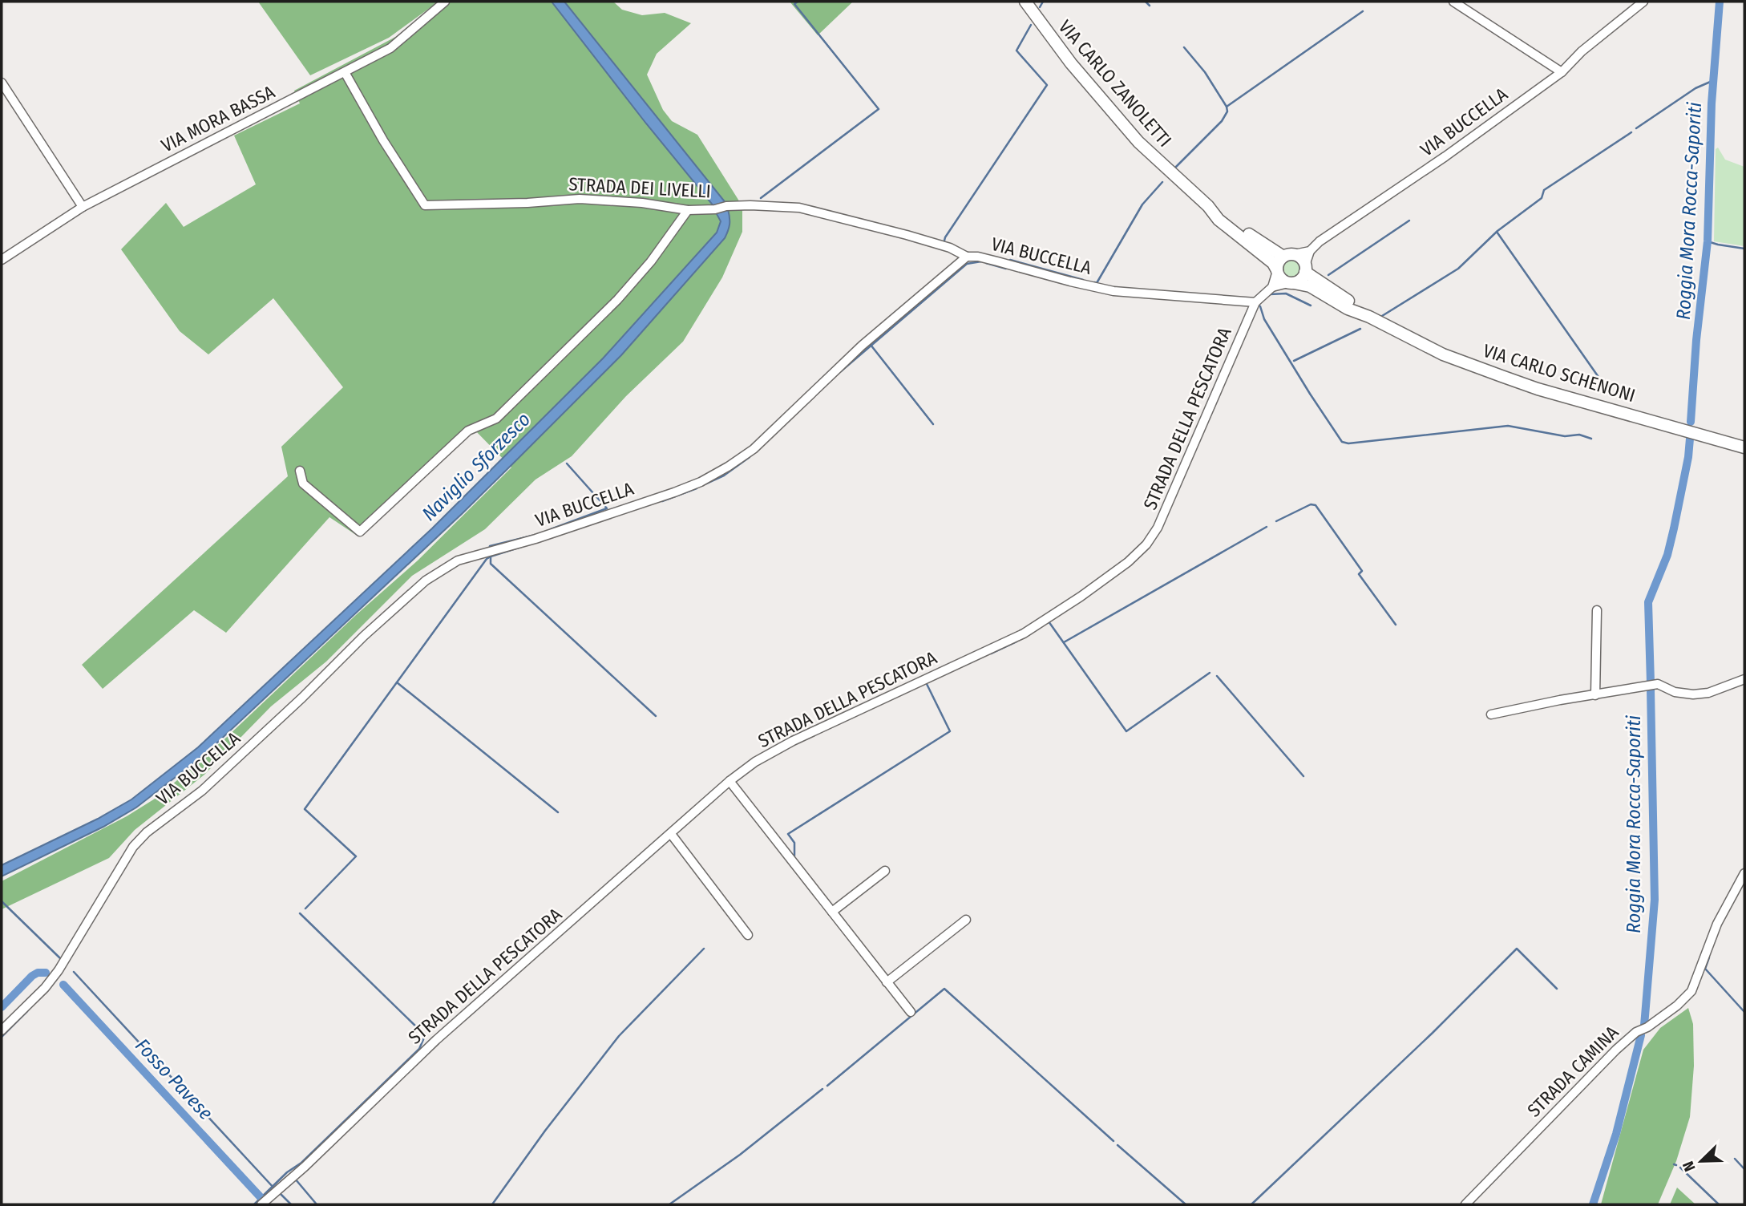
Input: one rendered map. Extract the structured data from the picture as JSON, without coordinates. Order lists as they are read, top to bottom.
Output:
{
  "streets": {
    "main road": ["VIA CARLO ZANOLETTI", "VIA CARLO SCHENONI"],
    "street": [
      "VIA MORA BASSA",
      "VIA BUCCELLA",
      "STRADA DEI LIVELLI",
      "STRADA DELLA PESCATORA",
      "STRADA CAMINA"
    ]
  },
  "crossings": [
    ["VIA CARLO ZANOLETTI", "VIA BUCCELLA"],
    ["VIA CARLO ZANOLETTI", "VIA CARLO SCHENONI"],
    ["VIA MORA BASSA", "STRADA DEI LIVELLI"],
    ["VIA BUCCELLA", "STRADA DEI LIVELLI"],
    ["VIA BUCCELLA", "VIA CARLO SCHENONI"],
    ["VIA BUCCELLA", "STRADA DELLA PESCATORA"]
  ],
  "water": ["Roggia Mora Rocca-Saporiti", "Naviglio Sforzesco", "Fosso Pavese"],
  "north": "bottom left"
}
